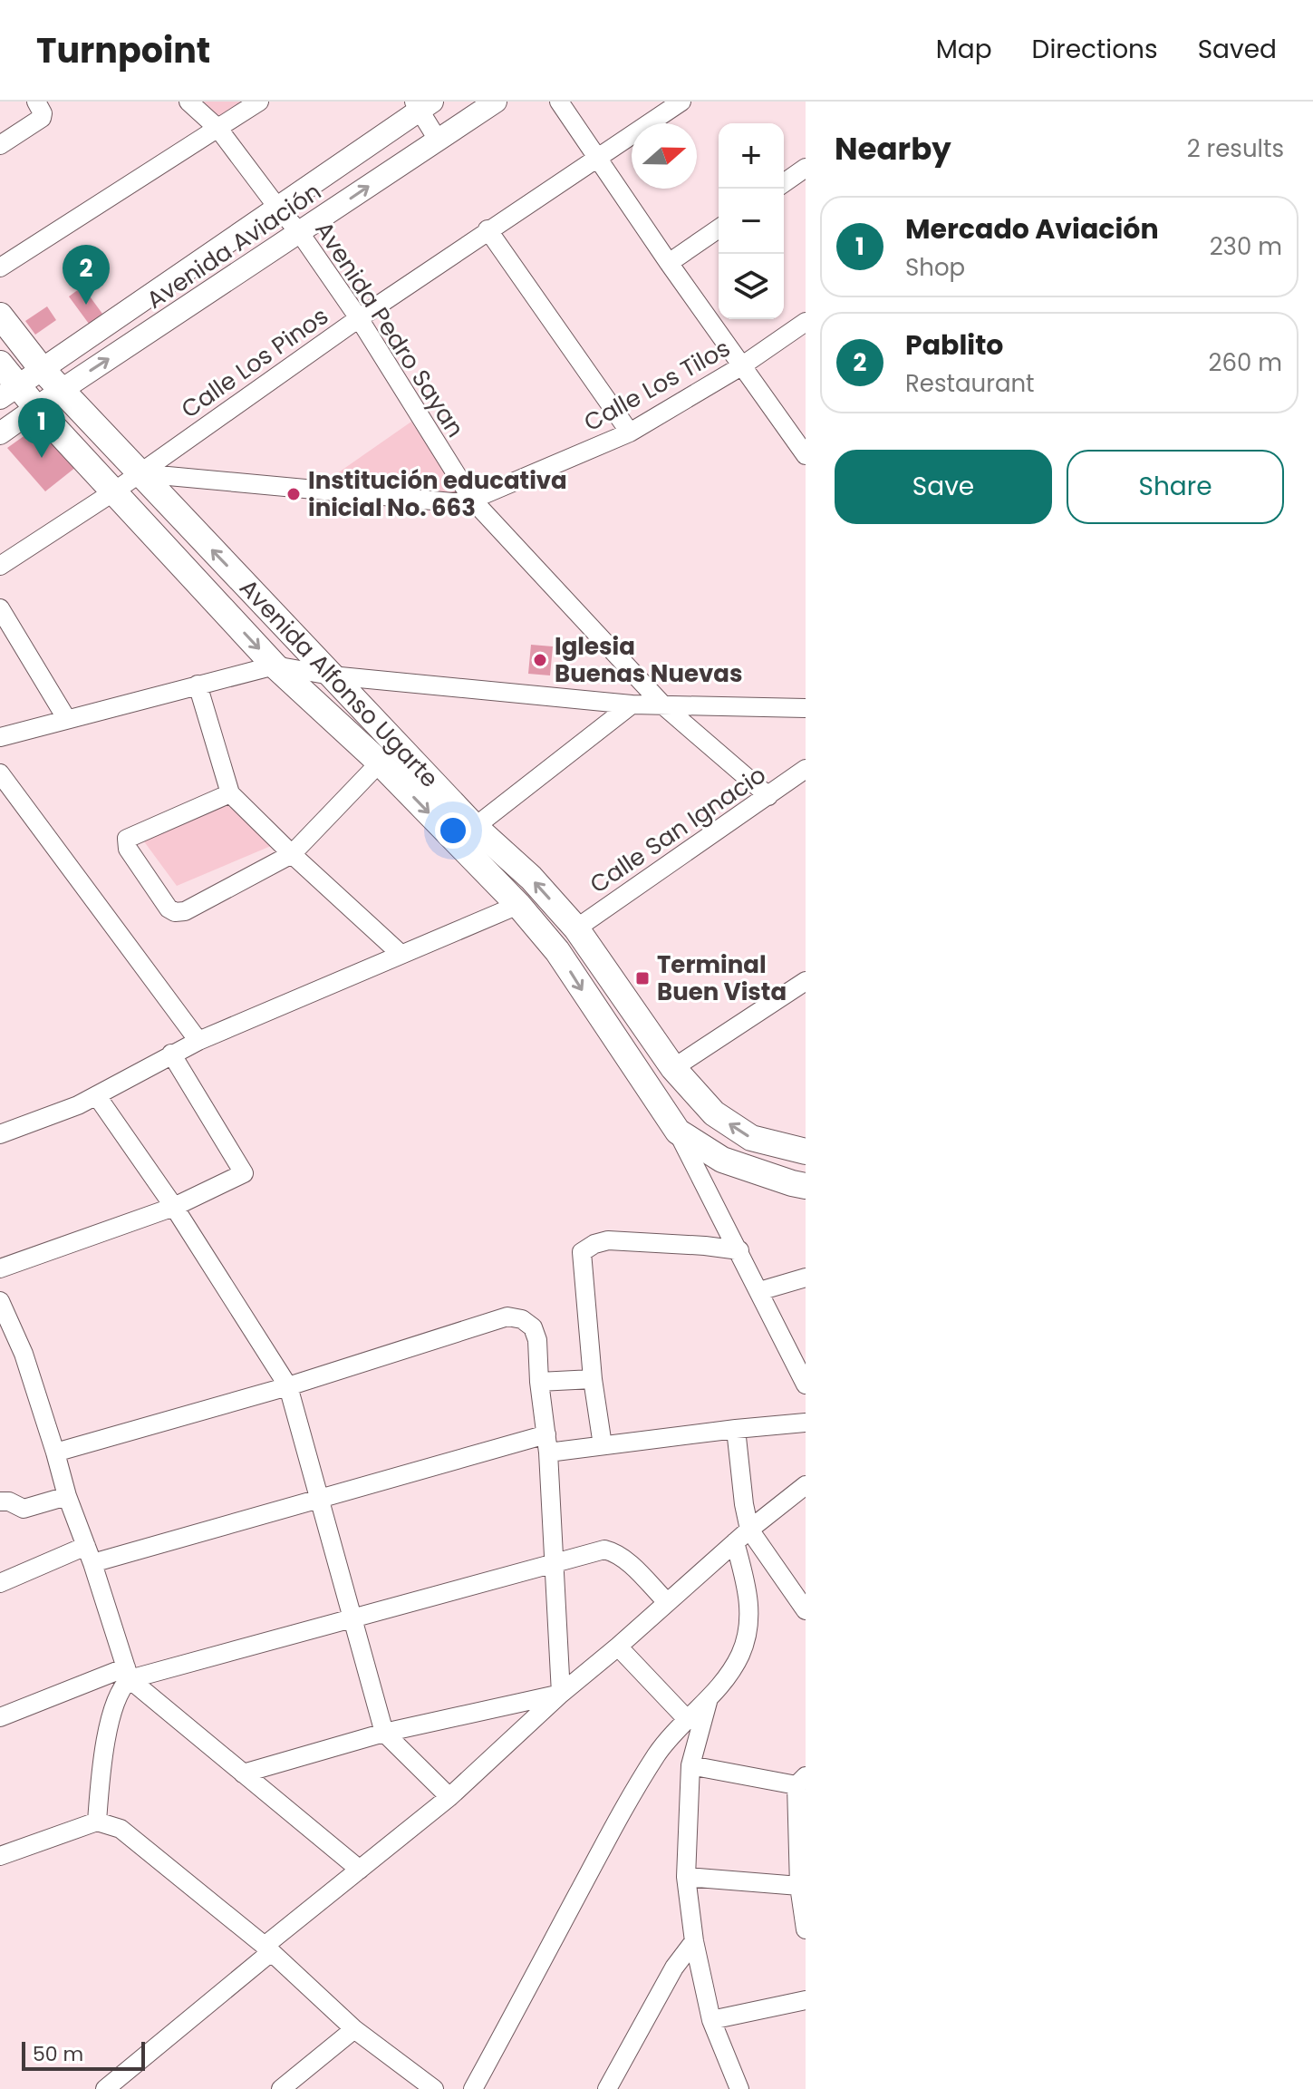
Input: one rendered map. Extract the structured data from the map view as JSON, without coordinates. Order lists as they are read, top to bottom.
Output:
{
  "streets": {
    "main road": ["Avenida Alfonso Ugarte"],
    "street": [
      "Avenida Aviación",
      "Avenida Pedro Sayan",
      "Calle Los Pinos",
      "Calle Los Tilos",
      "Calle San Ignacio"
    ]
  },
  "crossings": [
    ["Avenida Aviación", "Avenida Pedro Sayan"],
    ["Avenida Aviación", "Avenida Alfonso Ugarte"],
    ["Avenida Pedro Sayan", "Calle Los Pinos"],
    ["Avenida Pedro Sayan", "Calle Los Tilos"],
    ["Avenida Pedro Sayan", "Calle San Ignacio"],
    ["Calle Los Pinos", "Calle Los Tilos"],
    ["Calle Los Pinos", "Avenida Alfonso Ugarte"],
    ["Calle Los Tilos", "Avenida Alfonso Ugarte"],
    ["Avenida Alfonso Ugarte", "Calle San Ignacio"]
  ],
  "places": {
    "other": ["Institución educativa inicial No. 663", "Iglesia Buenas Nuevas"],
    "transit": ["Terminal Buen Vista"]
  },
  "scale_bar": "50 m",
  "north": "right",
  "page": {
    "header": "Turnpoint",
    "nav": ["Map", "Directions", "Saved"],
    "heading": ["Nearby", "2 results"],
    "map_buttons": ["+", "−"],
    "list": [
      {
        "mark": "1",
        "name": "Mercado Aviación",
        "note": "Shop",
        "value": "230 m"
      },
      {
        "mark": "2",
        "name": "Pablito",
        "note": "Restaurant",
        "value": "260 m"
      }
    ],
    "pins": ["2", "1"],
    "buttons": ["Save", "Share"],
    "scale": "50 m"
  }
}
